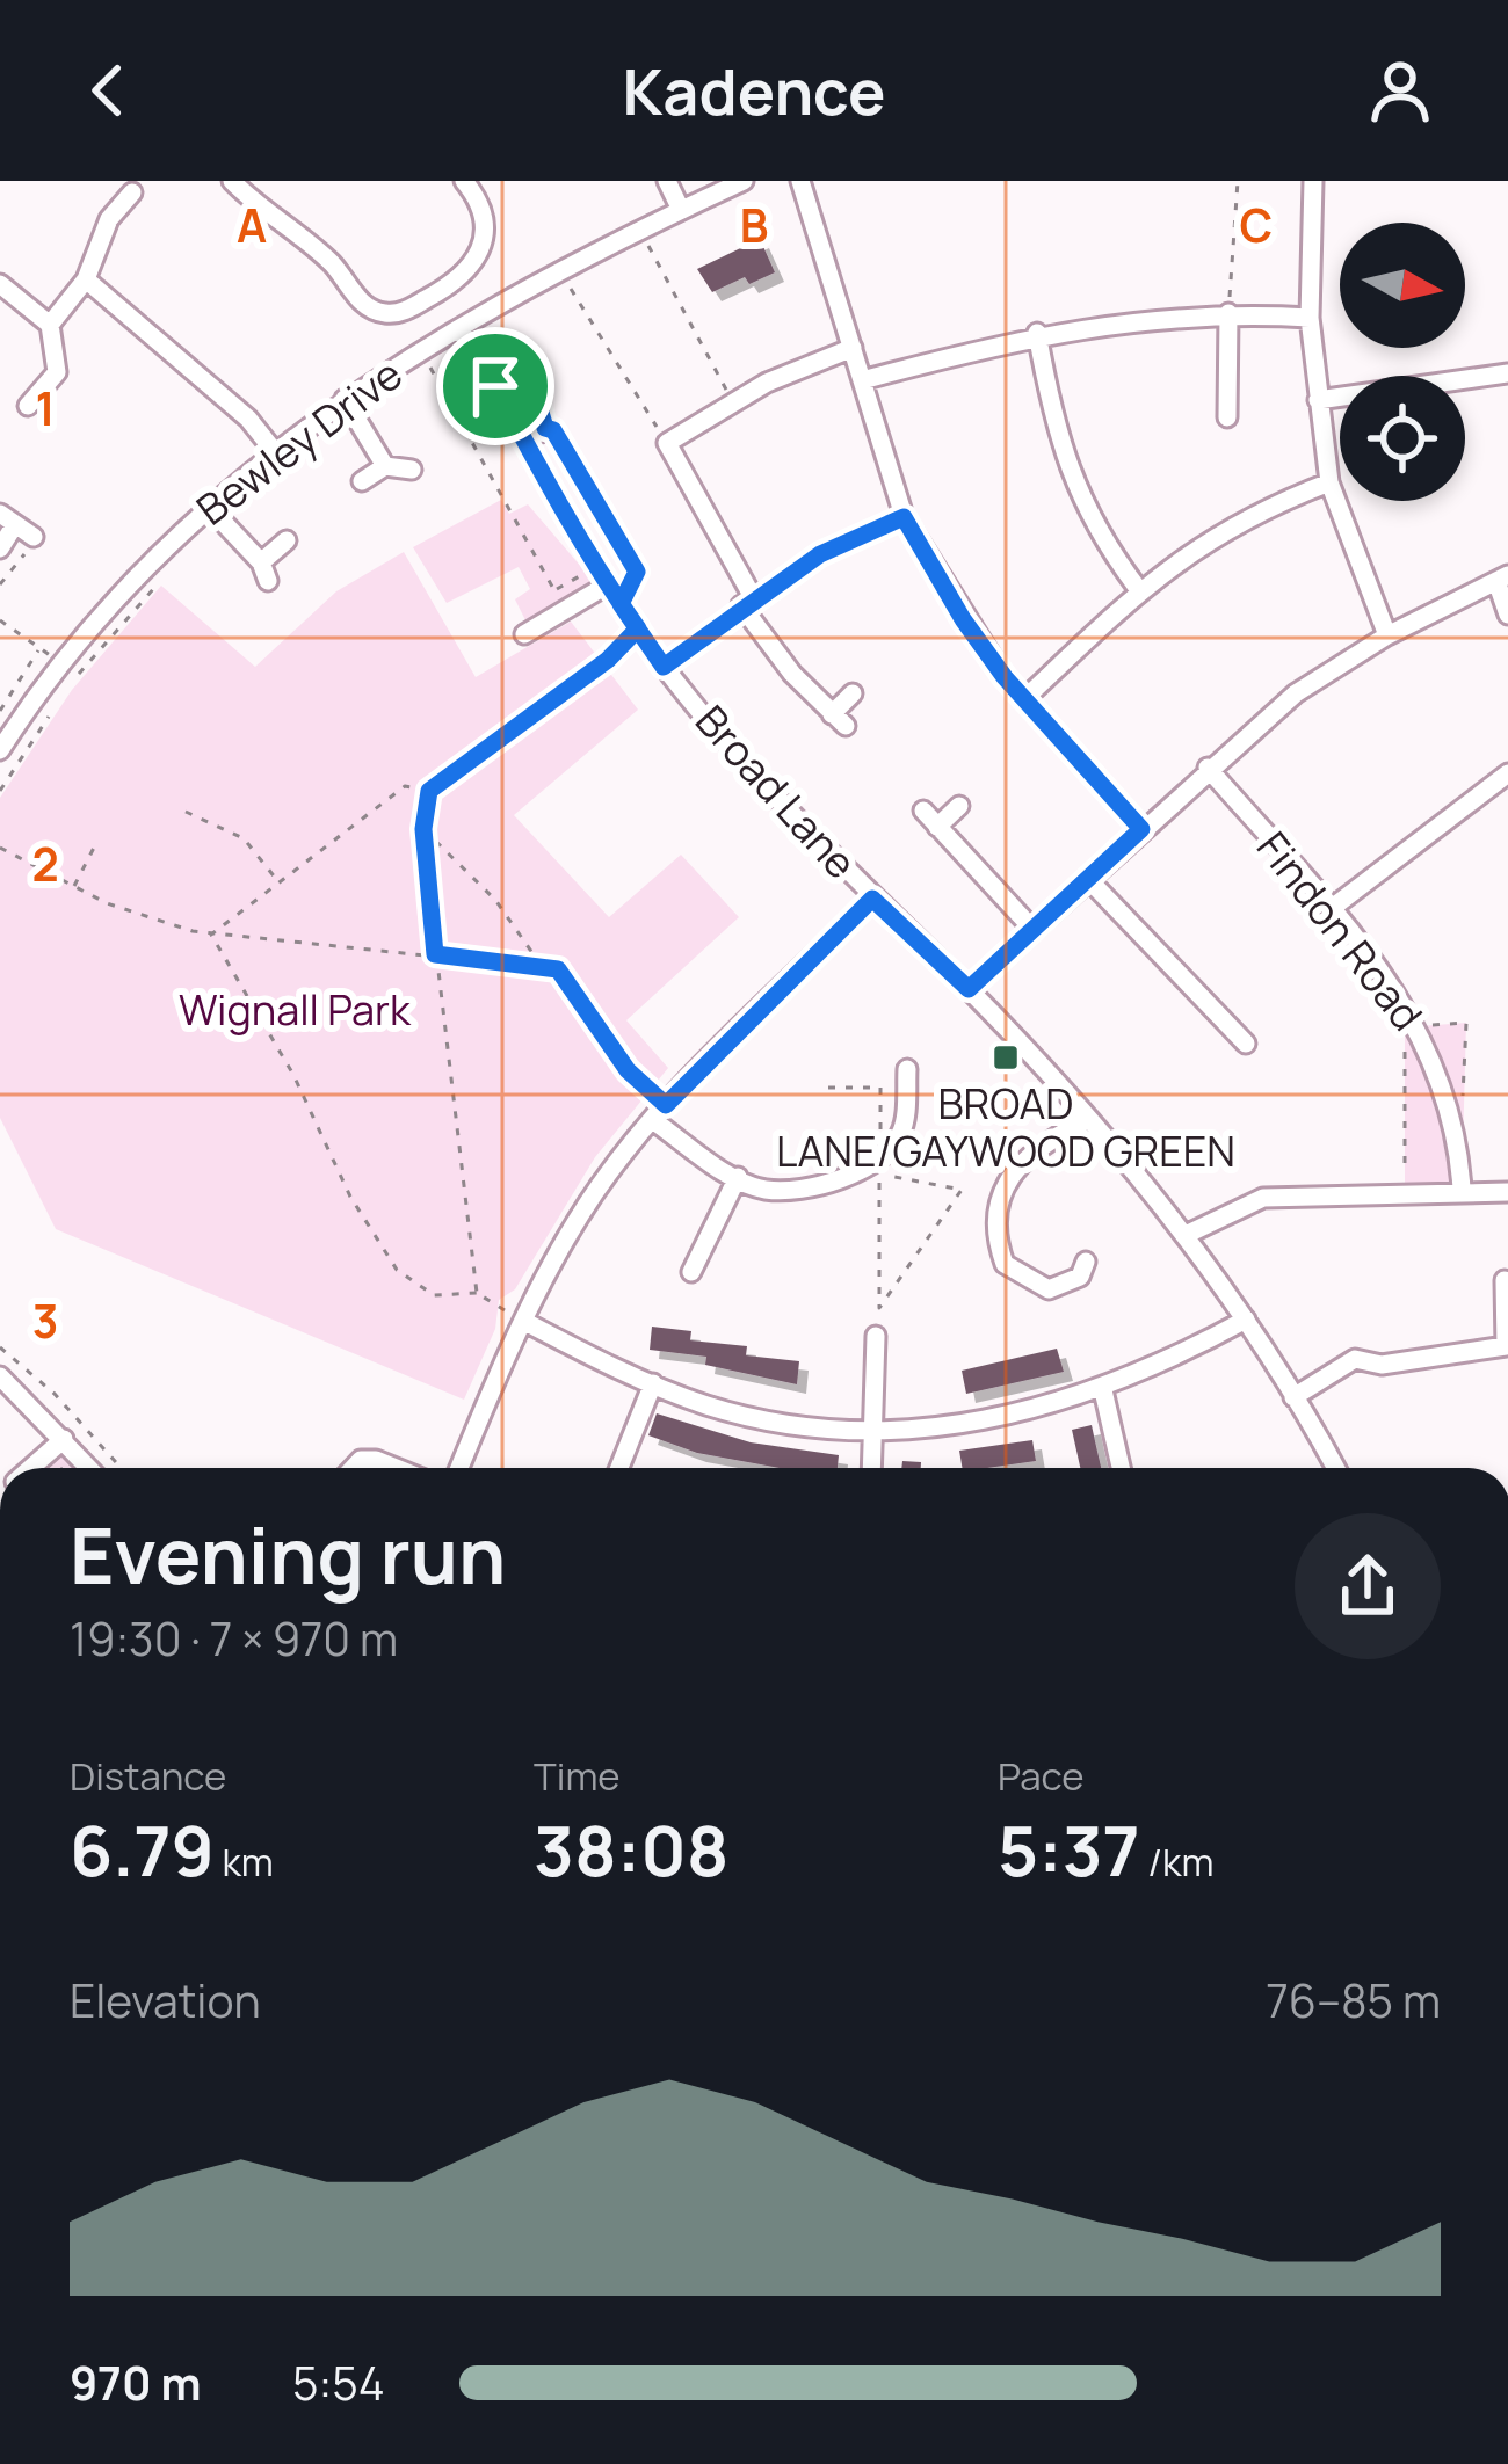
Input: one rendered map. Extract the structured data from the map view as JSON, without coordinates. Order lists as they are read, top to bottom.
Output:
{
  "streets": {
    "street": ["Bewley Drive", "Broad Lane", "Findon Road"]
  },
  "crossings": [
    ["Bewley Drive", "Broad Lane"]
  ],
  "parks": ["Wignall Park"],
  "places": {
    "transit": ["BROAD LANE/GAYWOOD GREEN"]
  },
  "north": "right",
  "page": {
    "header": "Kadence",
    "heading": ["Evening run", "19:30 · 7 × 970 m"],
    "stats": [
      ["Distance", "6.79 km"],
      ["Time", "38:08"],
      ["Pace", "5:37 /km"]
    ],
    "chart": ["Elevation", "76–85 m"],
    "list": [
      {
        "name": "970 m",
        "note": "5:54"
      }
    ]
  },
  "grid": {
    "columns": ["A", "B", "C"],
    "rows": ["1", "2", "3"]
  }
}
